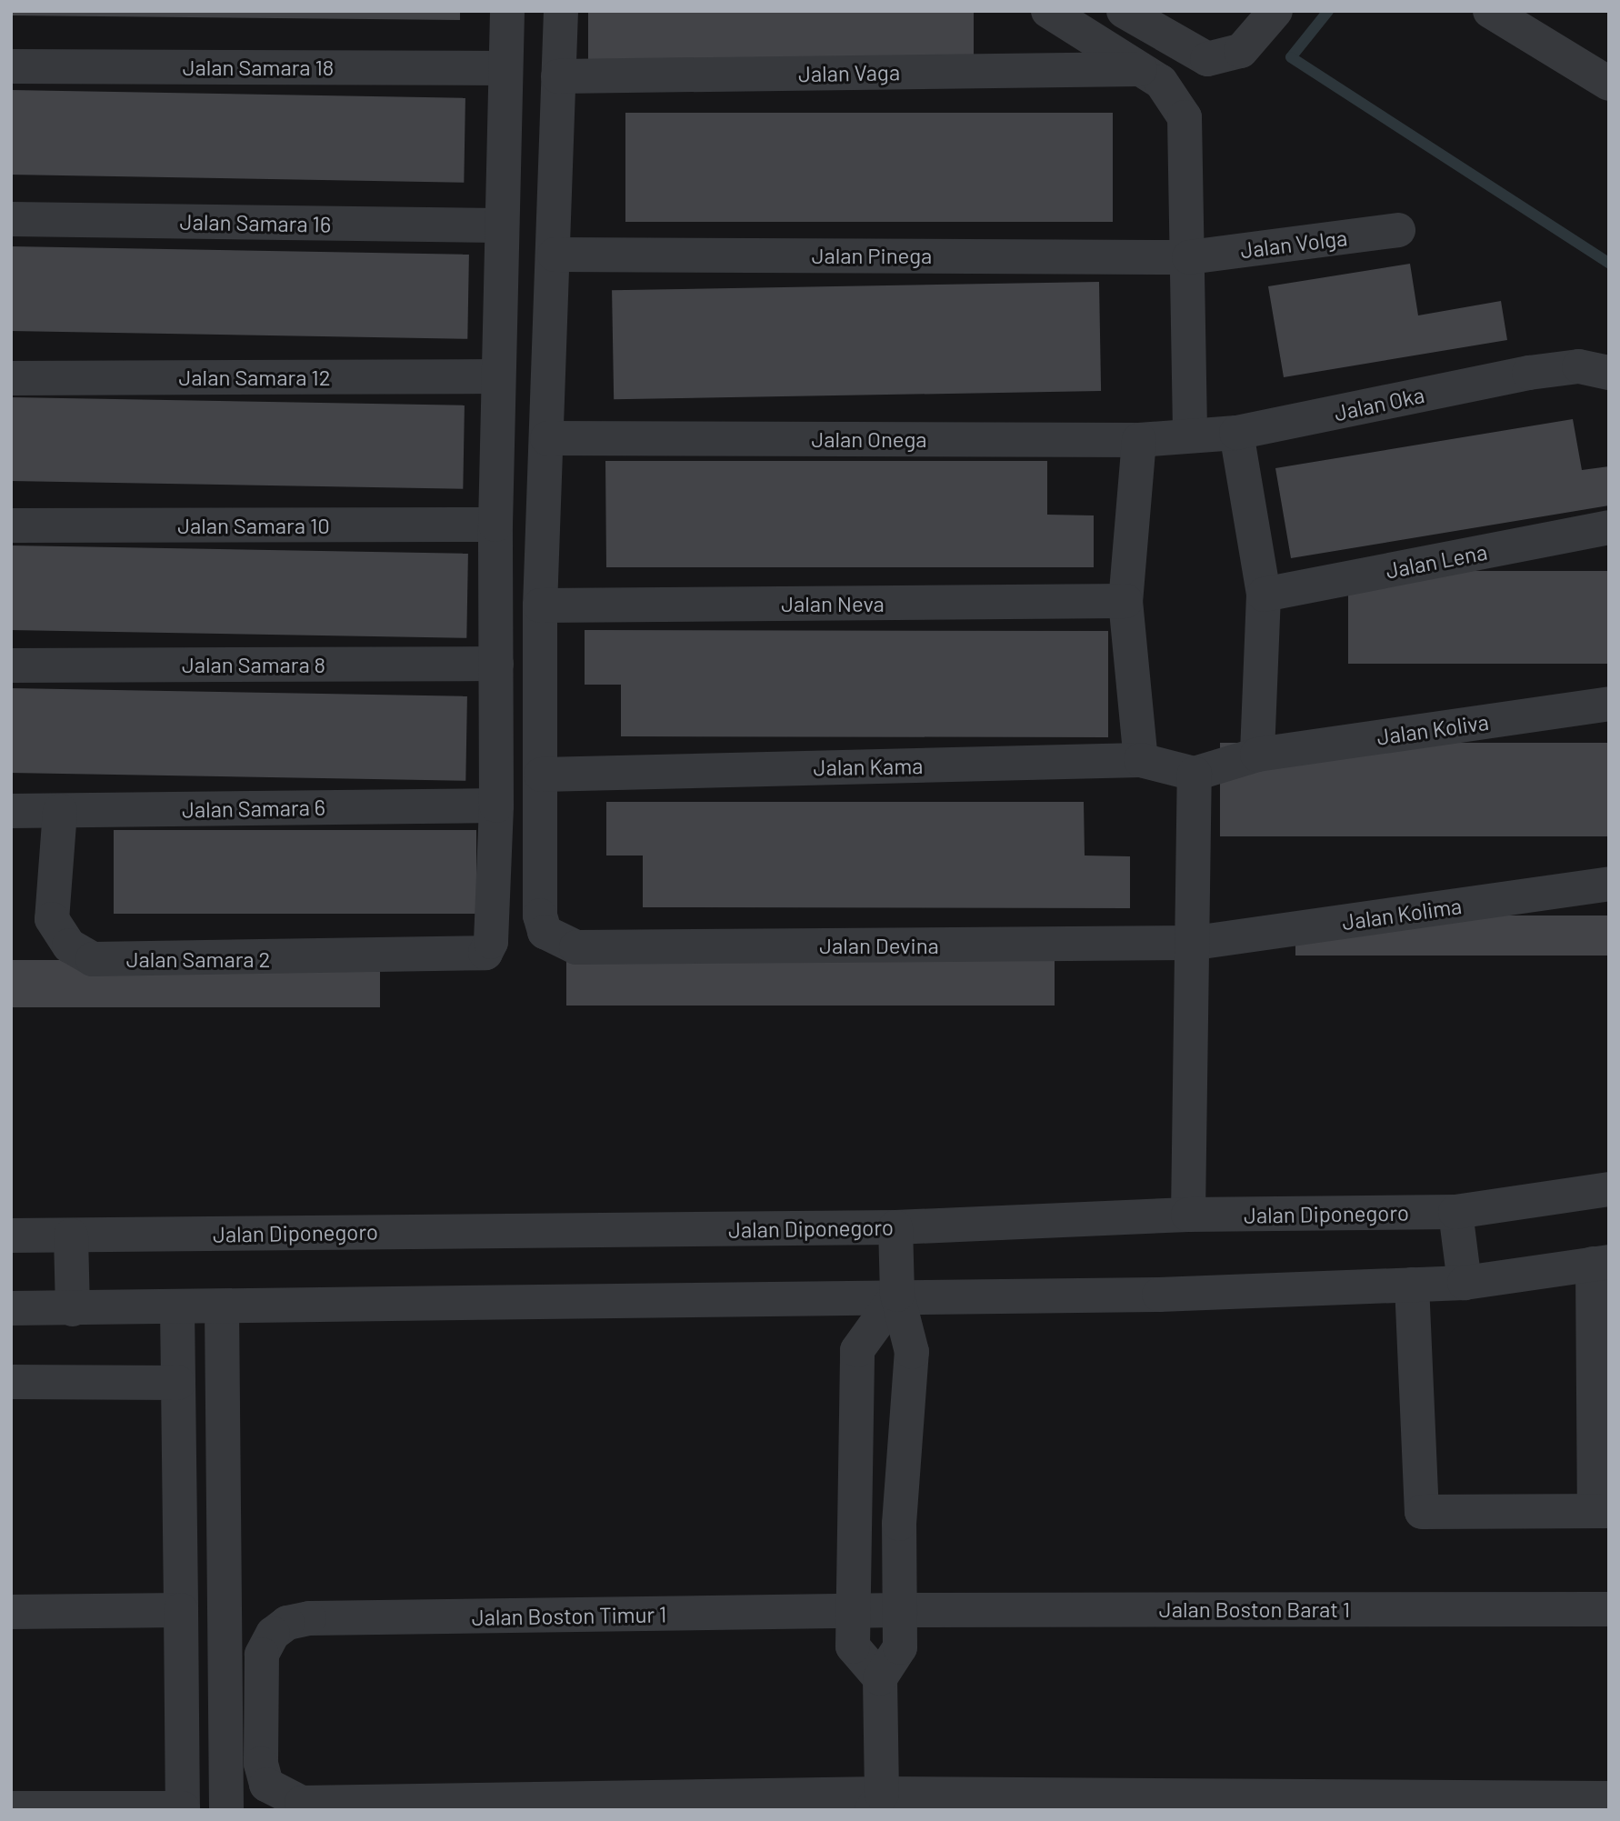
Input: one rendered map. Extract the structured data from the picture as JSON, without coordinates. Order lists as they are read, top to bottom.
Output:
{
  "streets": {
    "street": [
      "Jalan Samara 18",
      "Jalan Vaga",
      "Jalan Samara 16",
      "Jalan Volga",
      "Jalan Pinega",
      "Jalan Samara 12",
      "Jalan Oka",
      "Jalan Onega",
      "Jalan Samara 10",
      "Jalan Lena",
      "Jalan Neva",
      "Jalan Samara 8",
      "Jalan Koliva",
      "Jalan Kama",
      "Jalan Samara 6",
      "Jalan Kolima",
      "Jalan Devina",
      "Jalan Samara 2",
      "Jalan Diponegoro",
      "Jalan Boston Barat 1",
      "Jalan Boston Timur 1"
    ]
  },
  "crossings": [
    ["Jalan Volga", "Jalan Pinega"],
    ["Jalan Oka", "Jalan Onega"],
    ["Jalan Koliva", "Jalan Kama"],
    ["Jalan Kama", "Jalan Devina"],
    ["Jalan Samara 6", "Jalan Samara 2"],
    ["Jalan Kolima", "Jalan Devina"],
    ["Jalan Boston Barat 1", "Jalan Boston Timur 1"]
  ]
}
